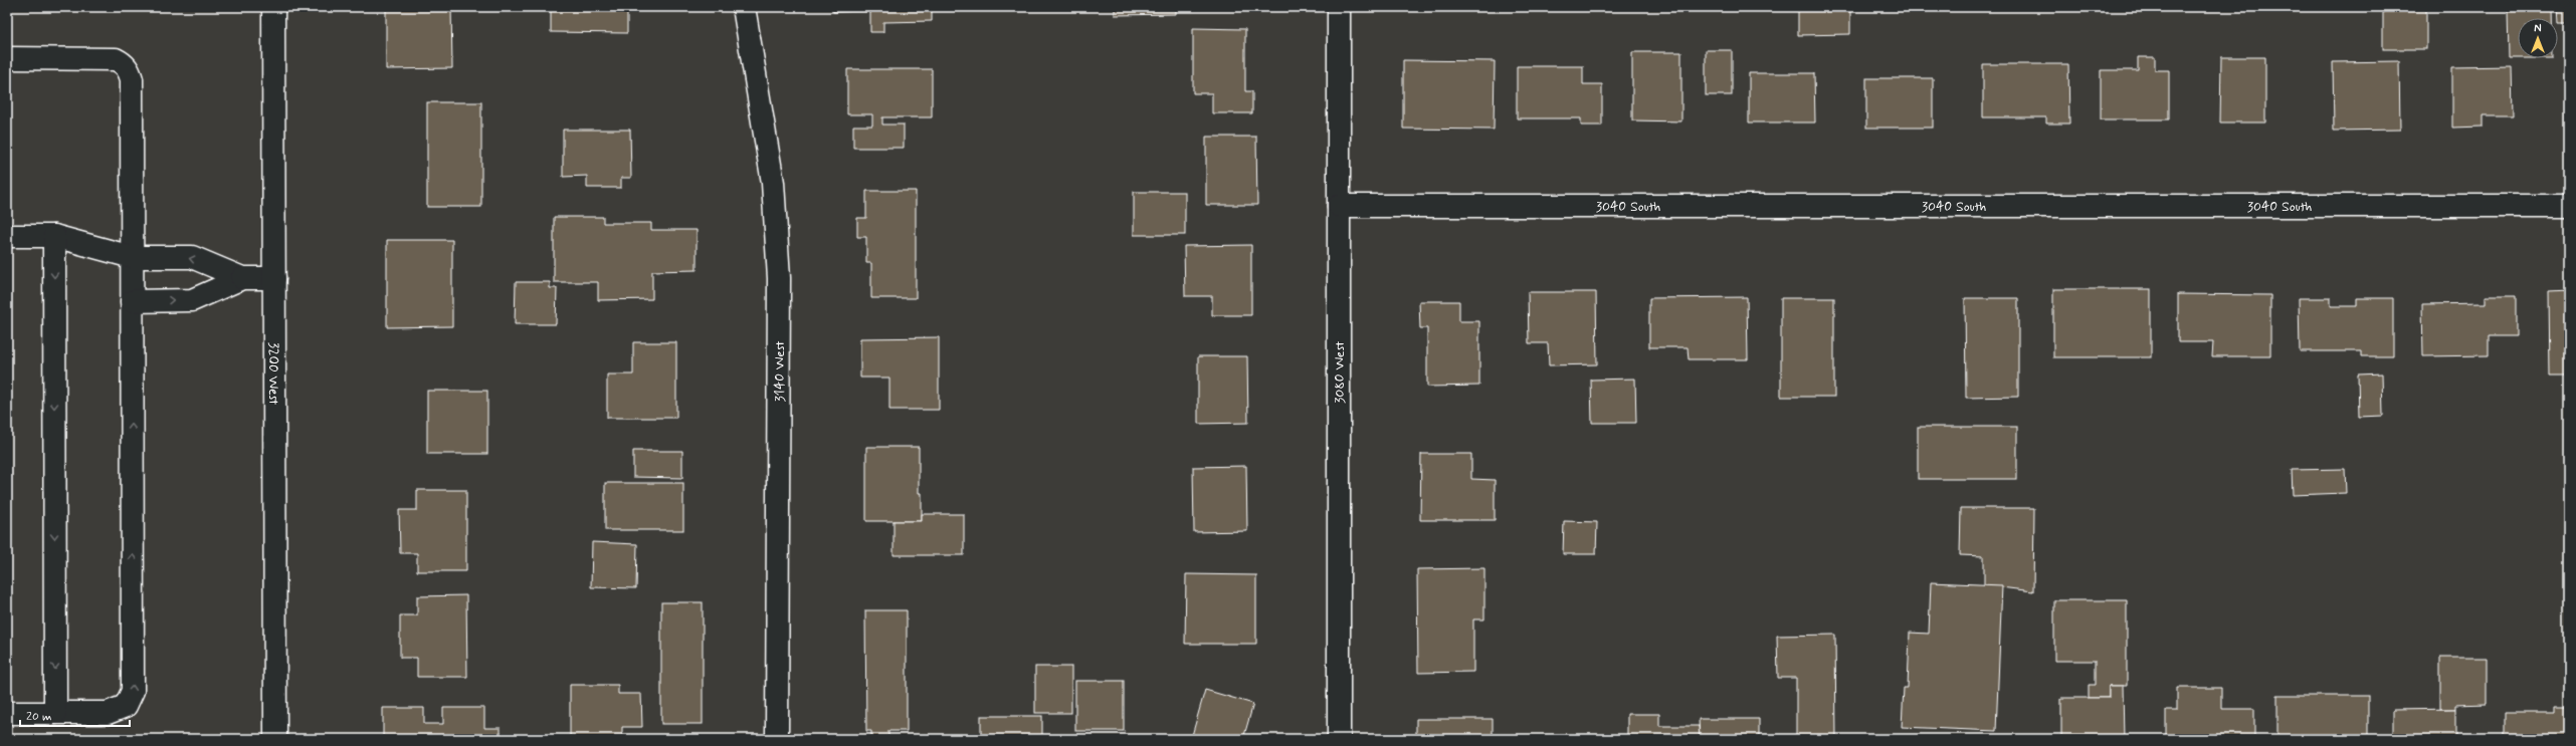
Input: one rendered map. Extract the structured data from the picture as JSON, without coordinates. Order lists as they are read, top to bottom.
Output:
{
  "streets": {
    "street": [
      "3040 South",
      "3140 West",
      "3200 West",
      "3080 West"
    ]
  },
  "crossings": [
    ["3040 South", "3080 West"]
  ],
  "scale_bar": "20 m",
  "north": "top"
}
